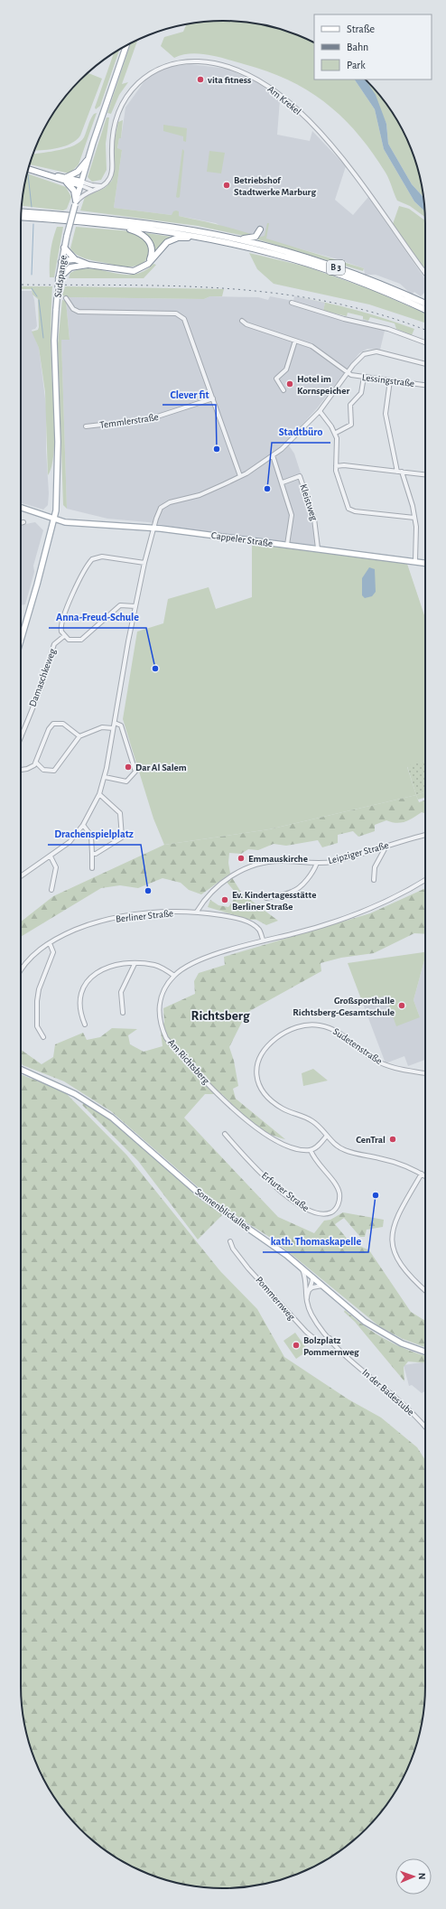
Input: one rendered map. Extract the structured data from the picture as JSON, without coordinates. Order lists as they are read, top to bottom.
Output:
{
  "streets": {
    "highway": ["B 3"],
    "main road": ["Südspange", "Cappeler Straße", "Sonnenblickallee"],
    "street": [
      "Am Krekel",
      "Lessingstraße",
      "Temmlerstraße",
      "Kleistweg",
      "Damaschkeweg",
      "Leipziger Straße",
      "Berliner Straße",
      "Sudetenstraße",
      "Am Richtsberg",
      "Erfurter Straße",
      "Pommernweg",
      "In der Badestube"
    ]
  },
  "crossings": [
    ["B 3", "Südspange"],
    ["Südspange", "Cappeler Straße"],
    ["Kleistweg", "Cappeler Straße"],
    ["Leipziger Straße", "Berliner Straße"],
    ["Berliner Straße", "Am Richtsberg"],
    ["Am Richtsberg", "Erfurter Straße"],
    ["Sonnenblickallee", "In der Badestube"],
    ["Pommernweg", "In der Badestube"]
  ],
  "districts": ["Richtsberg"],
  "places": [
    "vita fitness",
    "Betriebshof Stadtwerke Marburg",
    "Hotel im Kornspeicher",
    "Clever fit",
    "Stadtbüro",
    "Anna-Freud-Schule",
    "Dar Al Salem",
    "Emmauskirche",
    "Drachenspielplatz",
    "Ev. Kindertagesstätte Berliner Straße",
    "Großsporthalle Richtsberg-Gesamtschule",
    "CenTral",
    "kath. Thomaskapelle",
    "Bolzplatz Pommernweg"
  ],
  "legend": ["Straße", "Bahn", "Park"],
  "north": "right"
}
